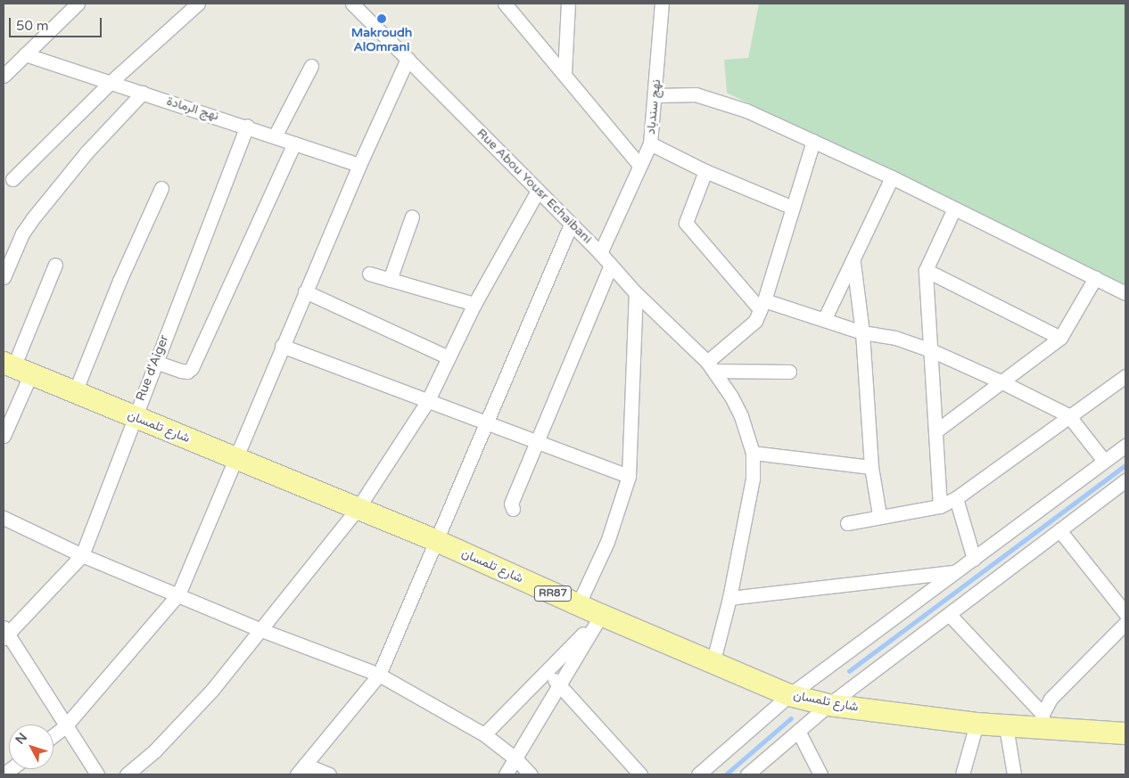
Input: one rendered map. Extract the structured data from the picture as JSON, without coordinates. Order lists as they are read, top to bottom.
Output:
{
  "streets": {
    "main road": ["شارع تلمسان", "RR87"],
    "street": [
      "نهج سندباد",
      "نهج الرمادة",
      "Rue Abou Yousr Echaibani",
      "Rue d'Aiger"
    ]
  },
  "crossings": [
    ["نهج سندباد", "Rue Abou Yousr Echaibani"],
    ["نهج الرمادة", "Rue d'Aiger"],
    ["Rue Abou Yousr Echaibani", "شارع تلمسان"],
    ["Rue d'Aiger", "شارع تلمسان"]
  ],
  "places": ["Makroudh AlOmrani"],
  "scale_bar": "50 m",
  "north": "top left"
}
